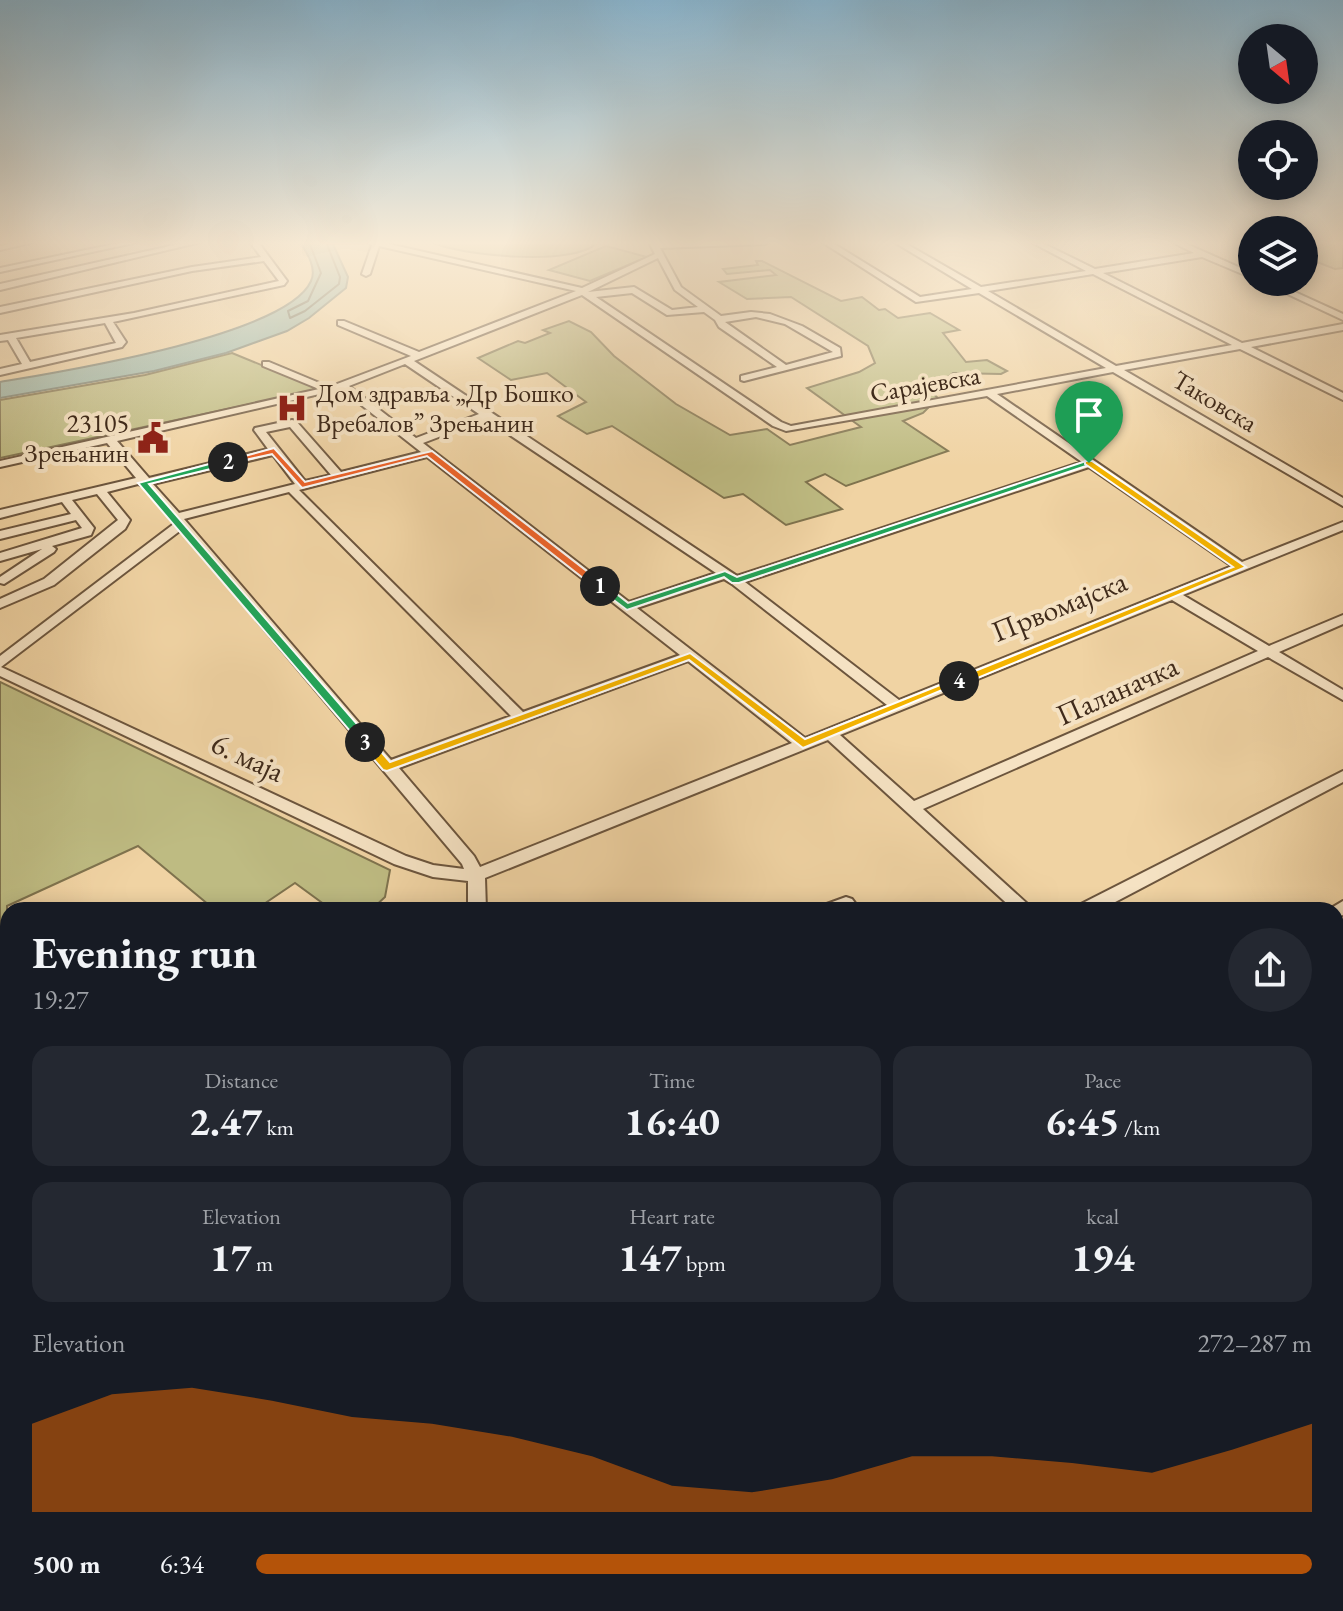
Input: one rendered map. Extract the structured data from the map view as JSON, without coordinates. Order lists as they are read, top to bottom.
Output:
{
  "streets": {
    "street": [
      "Сарајевска",
      "Таковска",
      "Првомајска",
      "Паланачка",
      "6. маја"
    ]
  },
  "crossings": [
    ["Сарајевска", "Таковска"],
    ["Првомајска", "6. маја"]
  ],
  "places": {
    "hospital": ["Дом здравља „Др Бошко Вребалов” Зрењанин"],
    "public building": ["23105 Зрењанин"]
  },
  "north": "bottom right",
  "page": {
    "pins": [
      "2",
      "1",
      "4",
      "3"
    ],
    "heading": ["Evening run", "19:27"],
    "stats": [
      ["Distance", "2.47 km"],
      ["Time", "16:40"],
      ["Pace", "6:45 /km"],
      ["Elevation", "17 m"],
      ["Heart rate", "147 bpm"],
      ["kcal", "194"]
    ],
    "chart": ["Elevation", "272–287 m"],
    "list": [
      {
        "name": "500 m",
        "note": "6:34"
      }
    ]
  }
}
